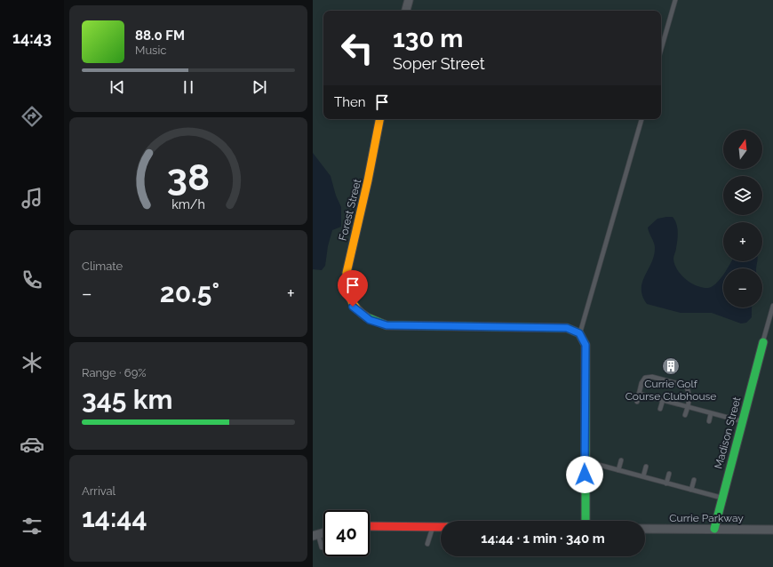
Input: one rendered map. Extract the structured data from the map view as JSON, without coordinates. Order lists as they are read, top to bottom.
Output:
{
  "streets": {
    "street": ["Forest Street", "Madison Street", "Currie Parkway"]
  },
  "crossings": [
    ["Madison Street", "Currie Parkway"]
  ],
  "places": {
    "building": ["Currie Golf Course Clubhouse"]
  },
  "north": "top",
  "page": {
    "tabs": "14:43",
    "turn": ["130 m", "Soper Street"],
    "song": ["88.0 FM", "Music"],
    "then": "Then",
    "map_buttons": ["+", "−"],
    "tile": [
      "Climate",
      ["Range · 69%", "345 km"],
      ["Arrival", "14:44"]
    ],
    "heat": ["−", "20.5°", "+"],
    "limit": "40",
    "trip": "14:44 · 1 min · 340 m",
    "gauge": ["38", "km/h"]
  }
}
